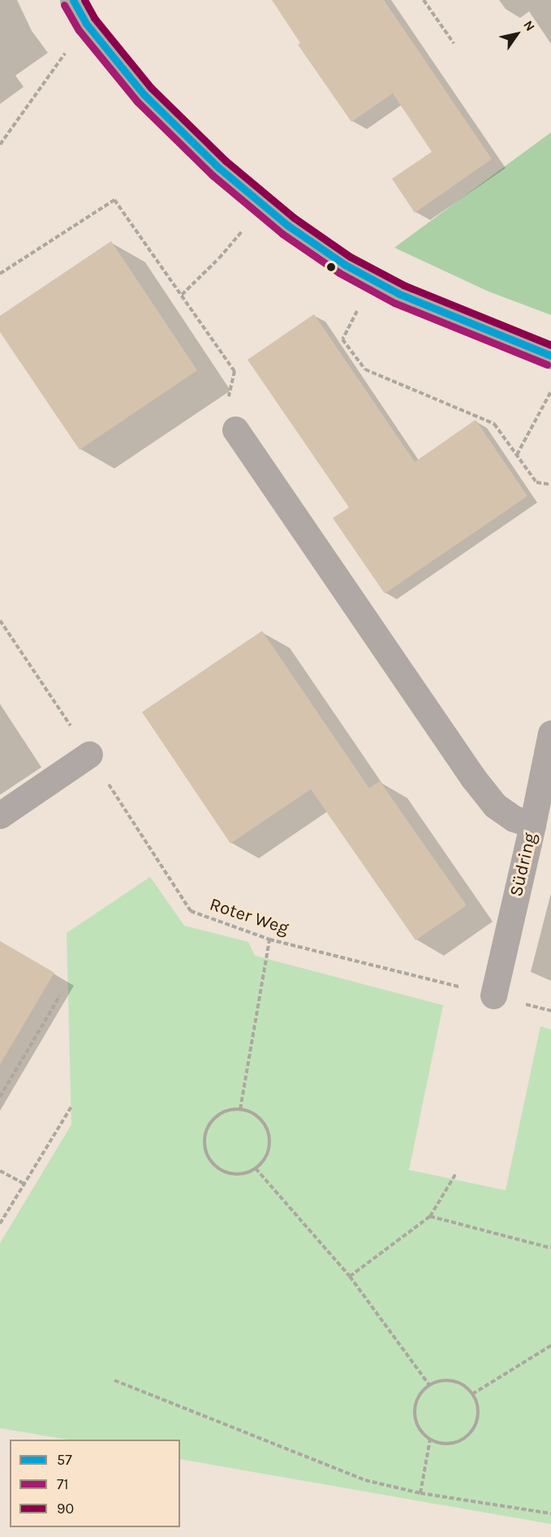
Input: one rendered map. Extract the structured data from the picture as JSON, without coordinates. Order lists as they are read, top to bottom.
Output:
{
  "streets": {
    "street": ["Südring"],
    "path": ["Roter Weg"]
  },
  "crossings": [
    ["Südring", "Roter Weg"]
  ],
  "lines": ["transit line 57", "transit line 90", "transit line 71"],
  "legend": ["57", "71", "90"],
  "north": "top right"
}
